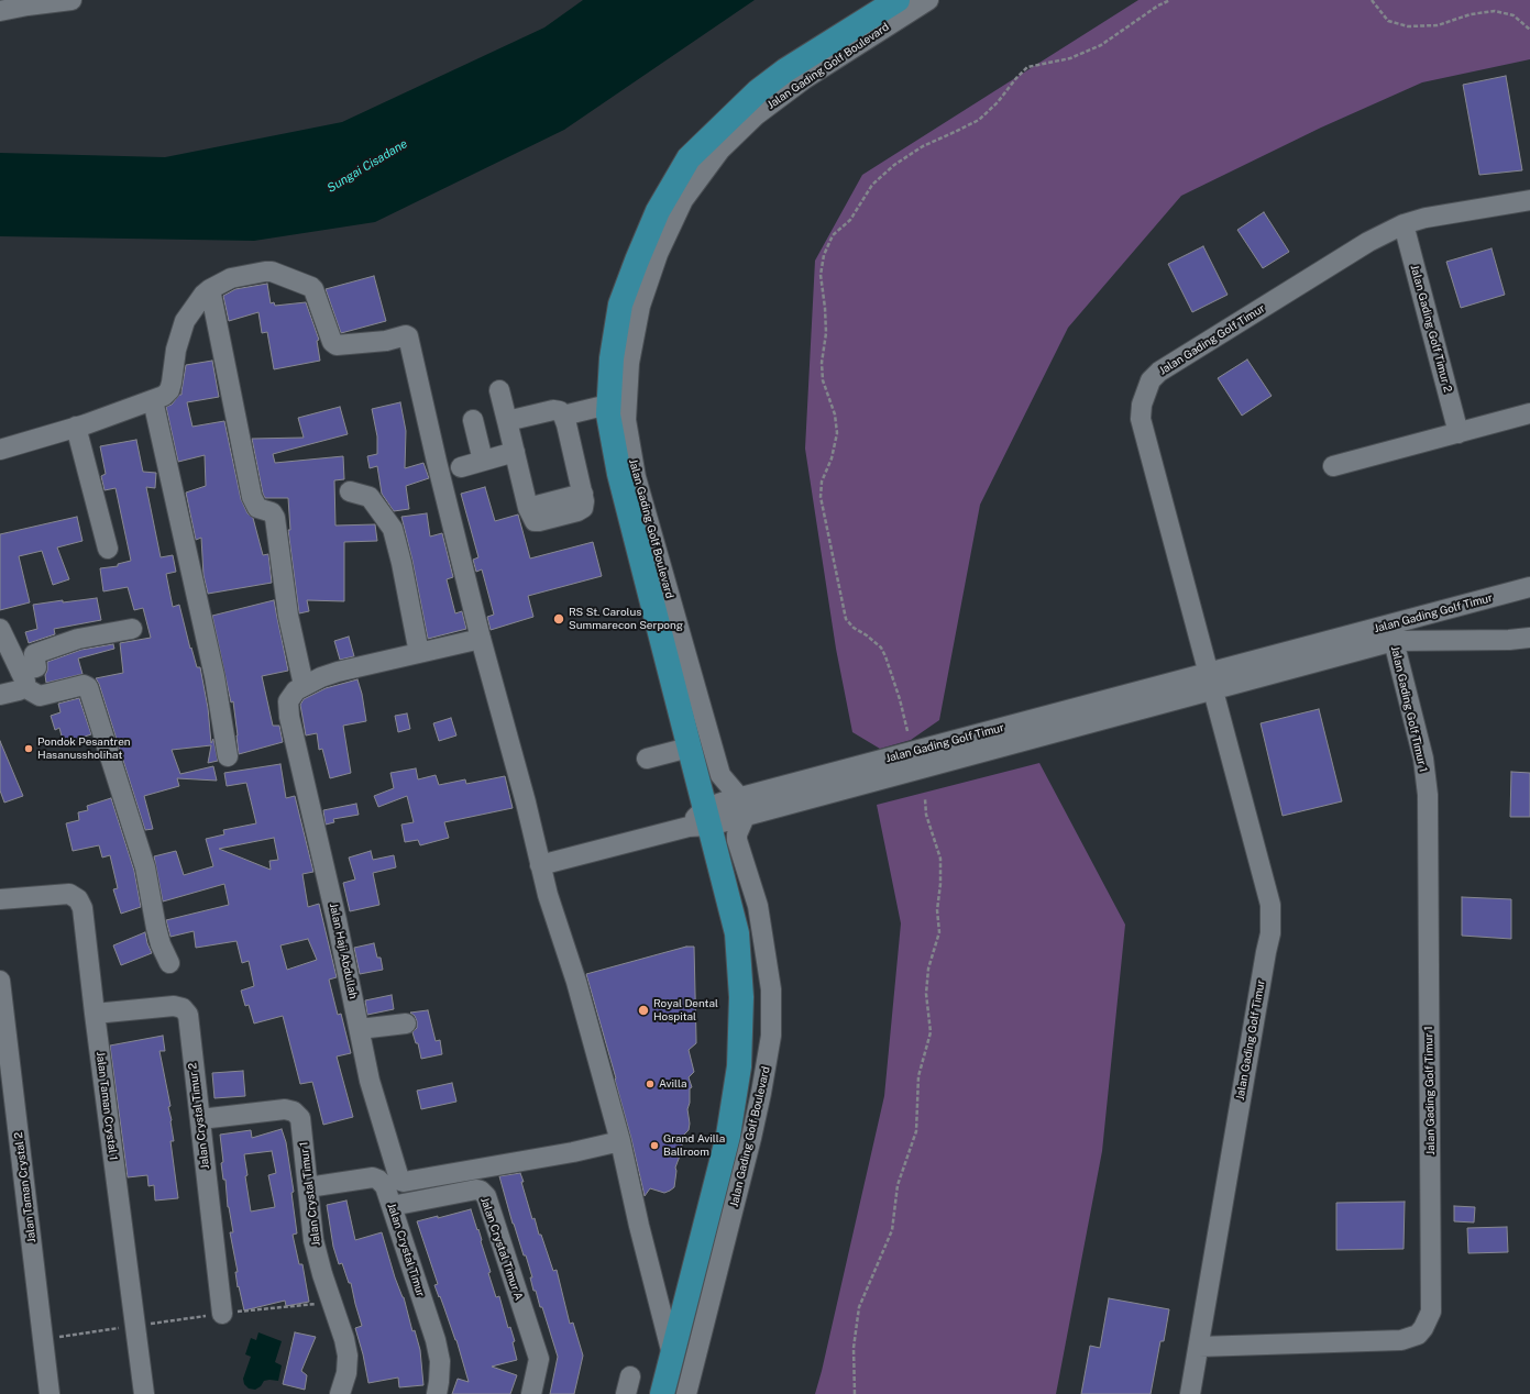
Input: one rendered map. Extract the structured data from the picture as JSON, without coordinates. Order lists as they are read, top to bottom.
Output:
{
  "streets": {
    "main road": ["Jalan Gading Golf Boulevard"],
    "street": [
      "Jalan Gading Golf Timur 2",
      "Jalan Gading Golf Timur",
      "Jalan Gading Golf Timur 1",
      "Jalan Haji Abdullah",
      "Jalan Taman Crystal 1",
      "Jalan Crystal Timur 2",
      "Jalan Taman Crystal 2",
      "Jalan Crystal Timur 1",
      "Jalan Crystal Timur A",
      "Jalan Crystal Timur"
    ]
  },
  "crossings": [
    ["Jalan Gading Golf Boulevard", "Jalan Gading Golf Timur"],
    ["Jalan Gading Golf Timur 2", "Jalan Gading Golf Timur"],
    ["Jalan Gading Golf Timur", "Jalan Gading Golf Timur 1"],
    ["Jalan Taman Crystal 1", "Jalan Crystal Timur 2"],
    ["Jalan Crystal Timur 2", "Jalan Crystal Timur 1"],
    ["Jalan Crystal Timur 1", "Jalan Crystal Timur"],
    ["Jalan Crystal Timur A", "Jalan Crystal Timur"]
  ],
  "water": ["Sungai Cisadane"],
  "places": [
    "RS St. Carolus Summarecon Serpong",
    "Pondok Pesantren Hasanussholihat",
    "Royal Dental Hospital",
    "Avilla",
    "Grand Avilla Ballroom"
  ]
}
